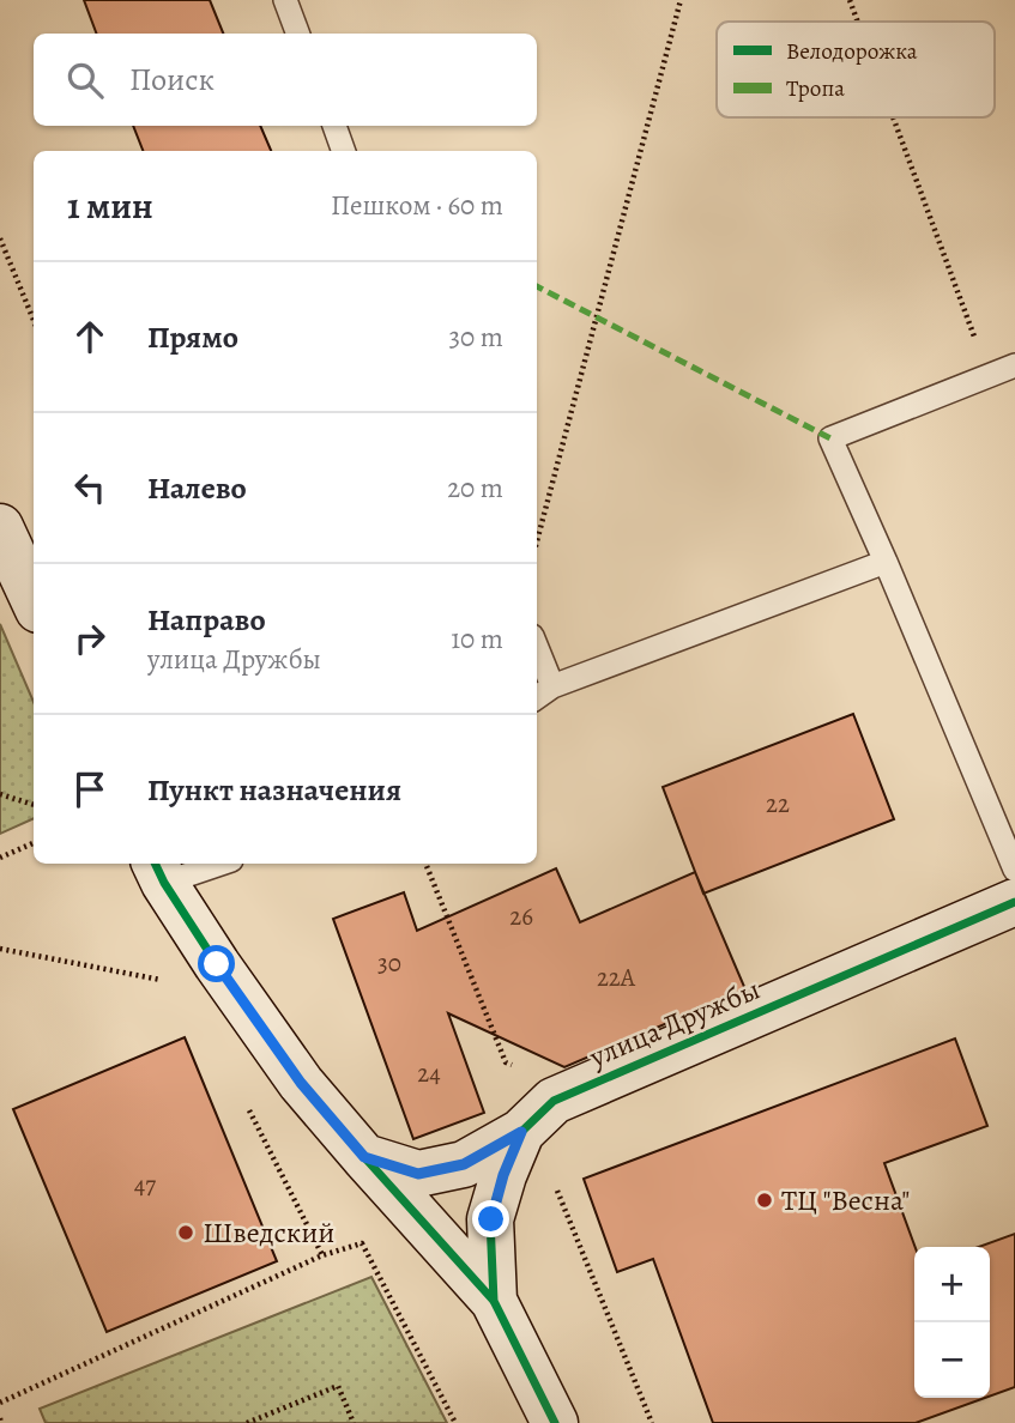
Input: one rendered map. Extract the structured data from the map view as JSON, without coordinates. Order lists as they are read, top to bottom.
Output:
{
  "streets": {
    "street": ["улица Дружбы"]
  },
  "places": ["ТЦ \"Весна\"", "Шведский"],
  "house_numbers": [
    "22",
    "26",
    "30",
    "22А",
    "24",
    "47"
  ],
  "legend": ["Велодорожка", "Тропа"],
  "page": {
    "search": "Поиск",
    "heading": ["1 мин", "Пешком · 60 m"],
    "list": [
      ["Прямо", "30 m"],
      ["Налево", "20 m"],
      ["Направо", "улица Дружбы", "10 m"],
      "Пункт назначения"
    ],
    "map_buttons": ["+", "−"]
  }
}
